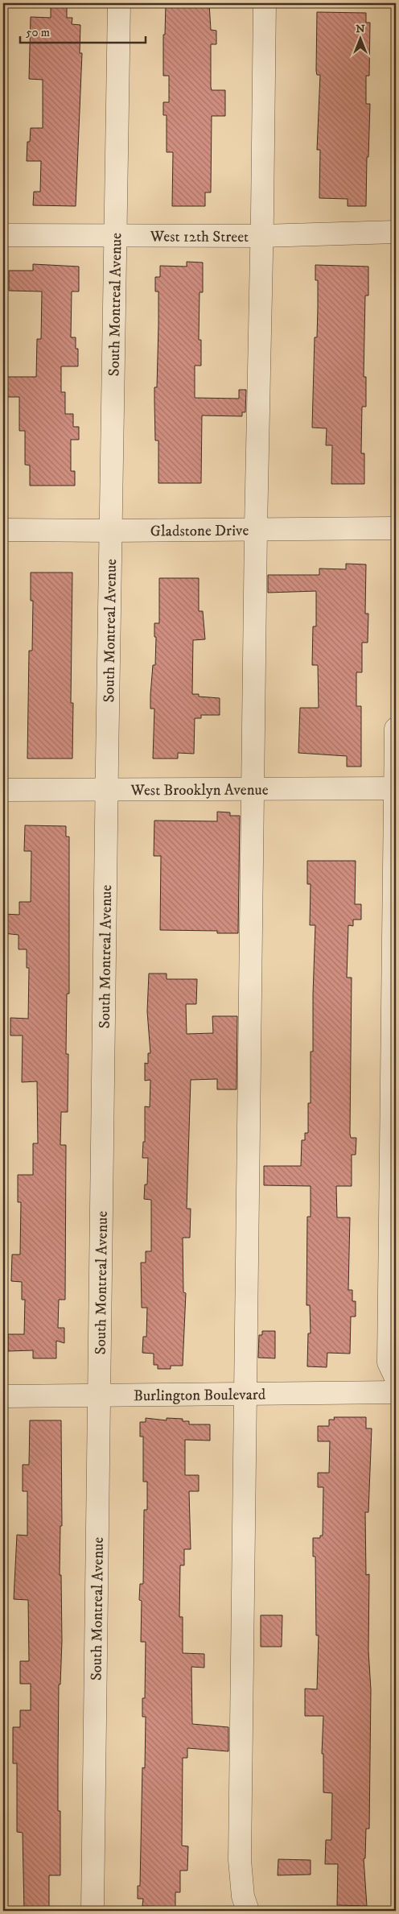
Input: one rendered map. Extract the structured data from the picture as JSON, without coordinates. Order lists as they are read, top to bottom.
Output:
{
  "streets": {
    "street": [
      "West 12th Street",
      "South Montreal Avenue",
      "Gladstone Drive",
      "West Brooklyn Avenue",
      "Burlington Boulevard"
    ]
  },
  "crossings": [
    ["West 12th Street", "South Montreal Avenue"],
    ["South Montreal Avenue", "Gladstone Drive"],
    ["South Montreal Avenue", "West Brooklyn Avenue"],
    ["South Montreal Avenue", "Burlington Boulevard"]
  ],
  "scale_bar": "50 m",
  "north": "top"
}
